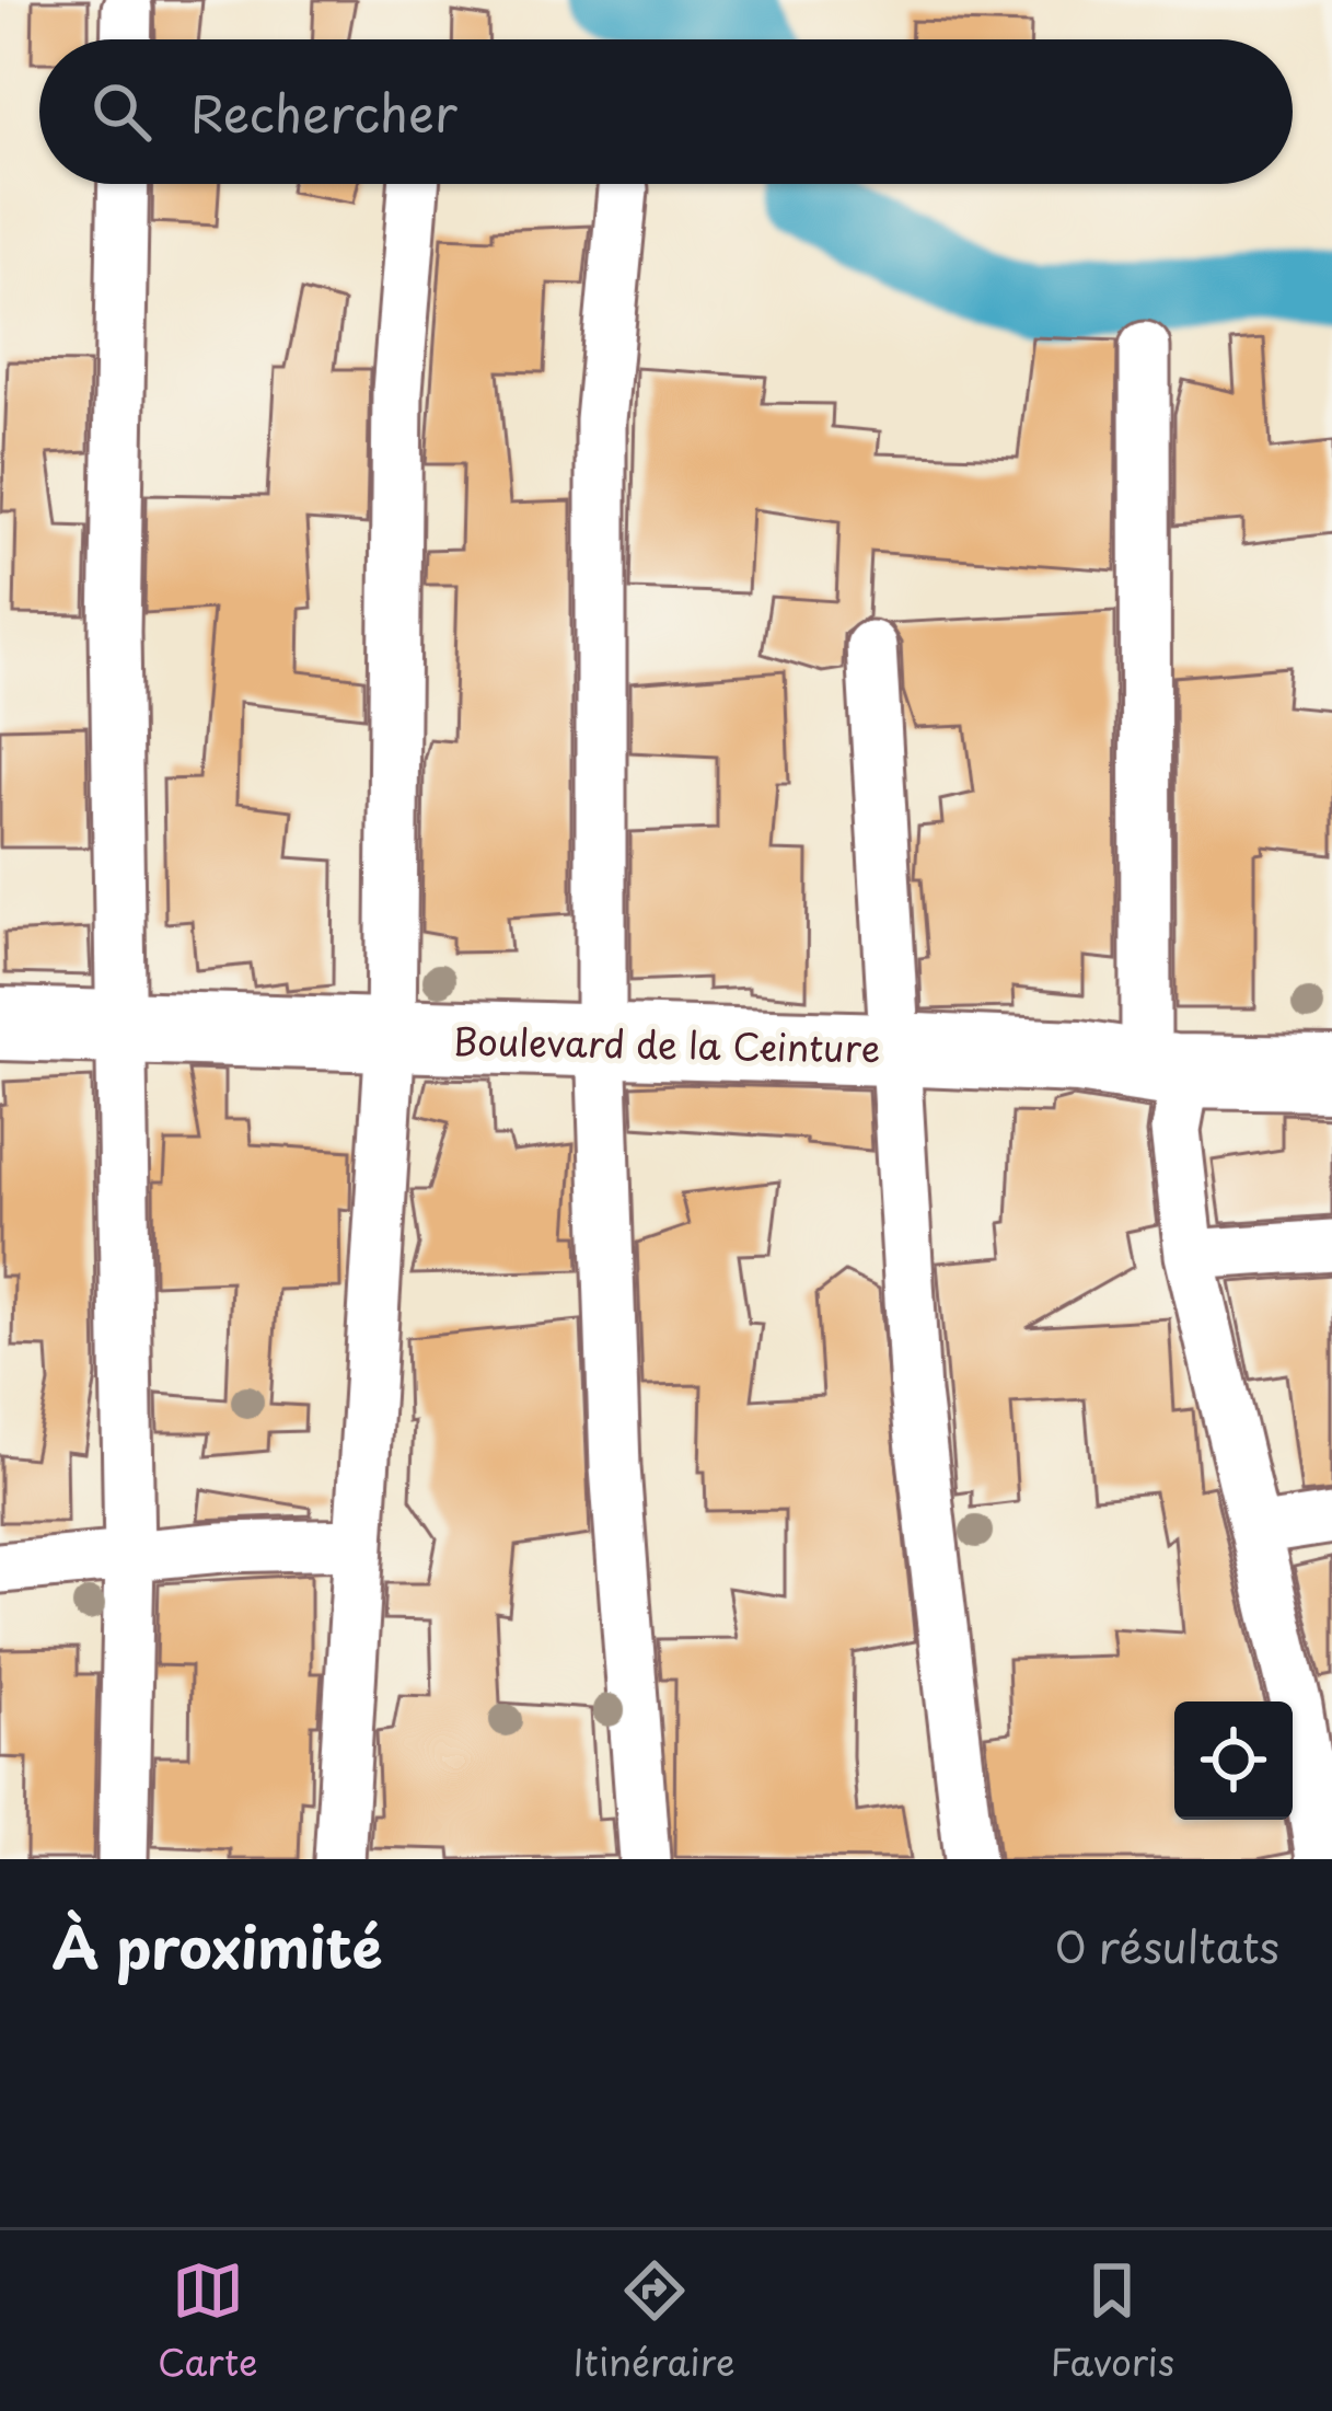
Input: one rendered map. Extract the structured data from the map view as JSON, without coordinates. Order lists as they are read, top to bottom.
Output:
{
  "streets": {
    "street": ["Boulevard de la Ceinture"]
  },
  "page": {
    "search": "Rechercher",
    "heading": ["À proximité", "0 résultats"],
    "nav": ["Carte", "Itinéraire", "Favoris"]
  }
}
